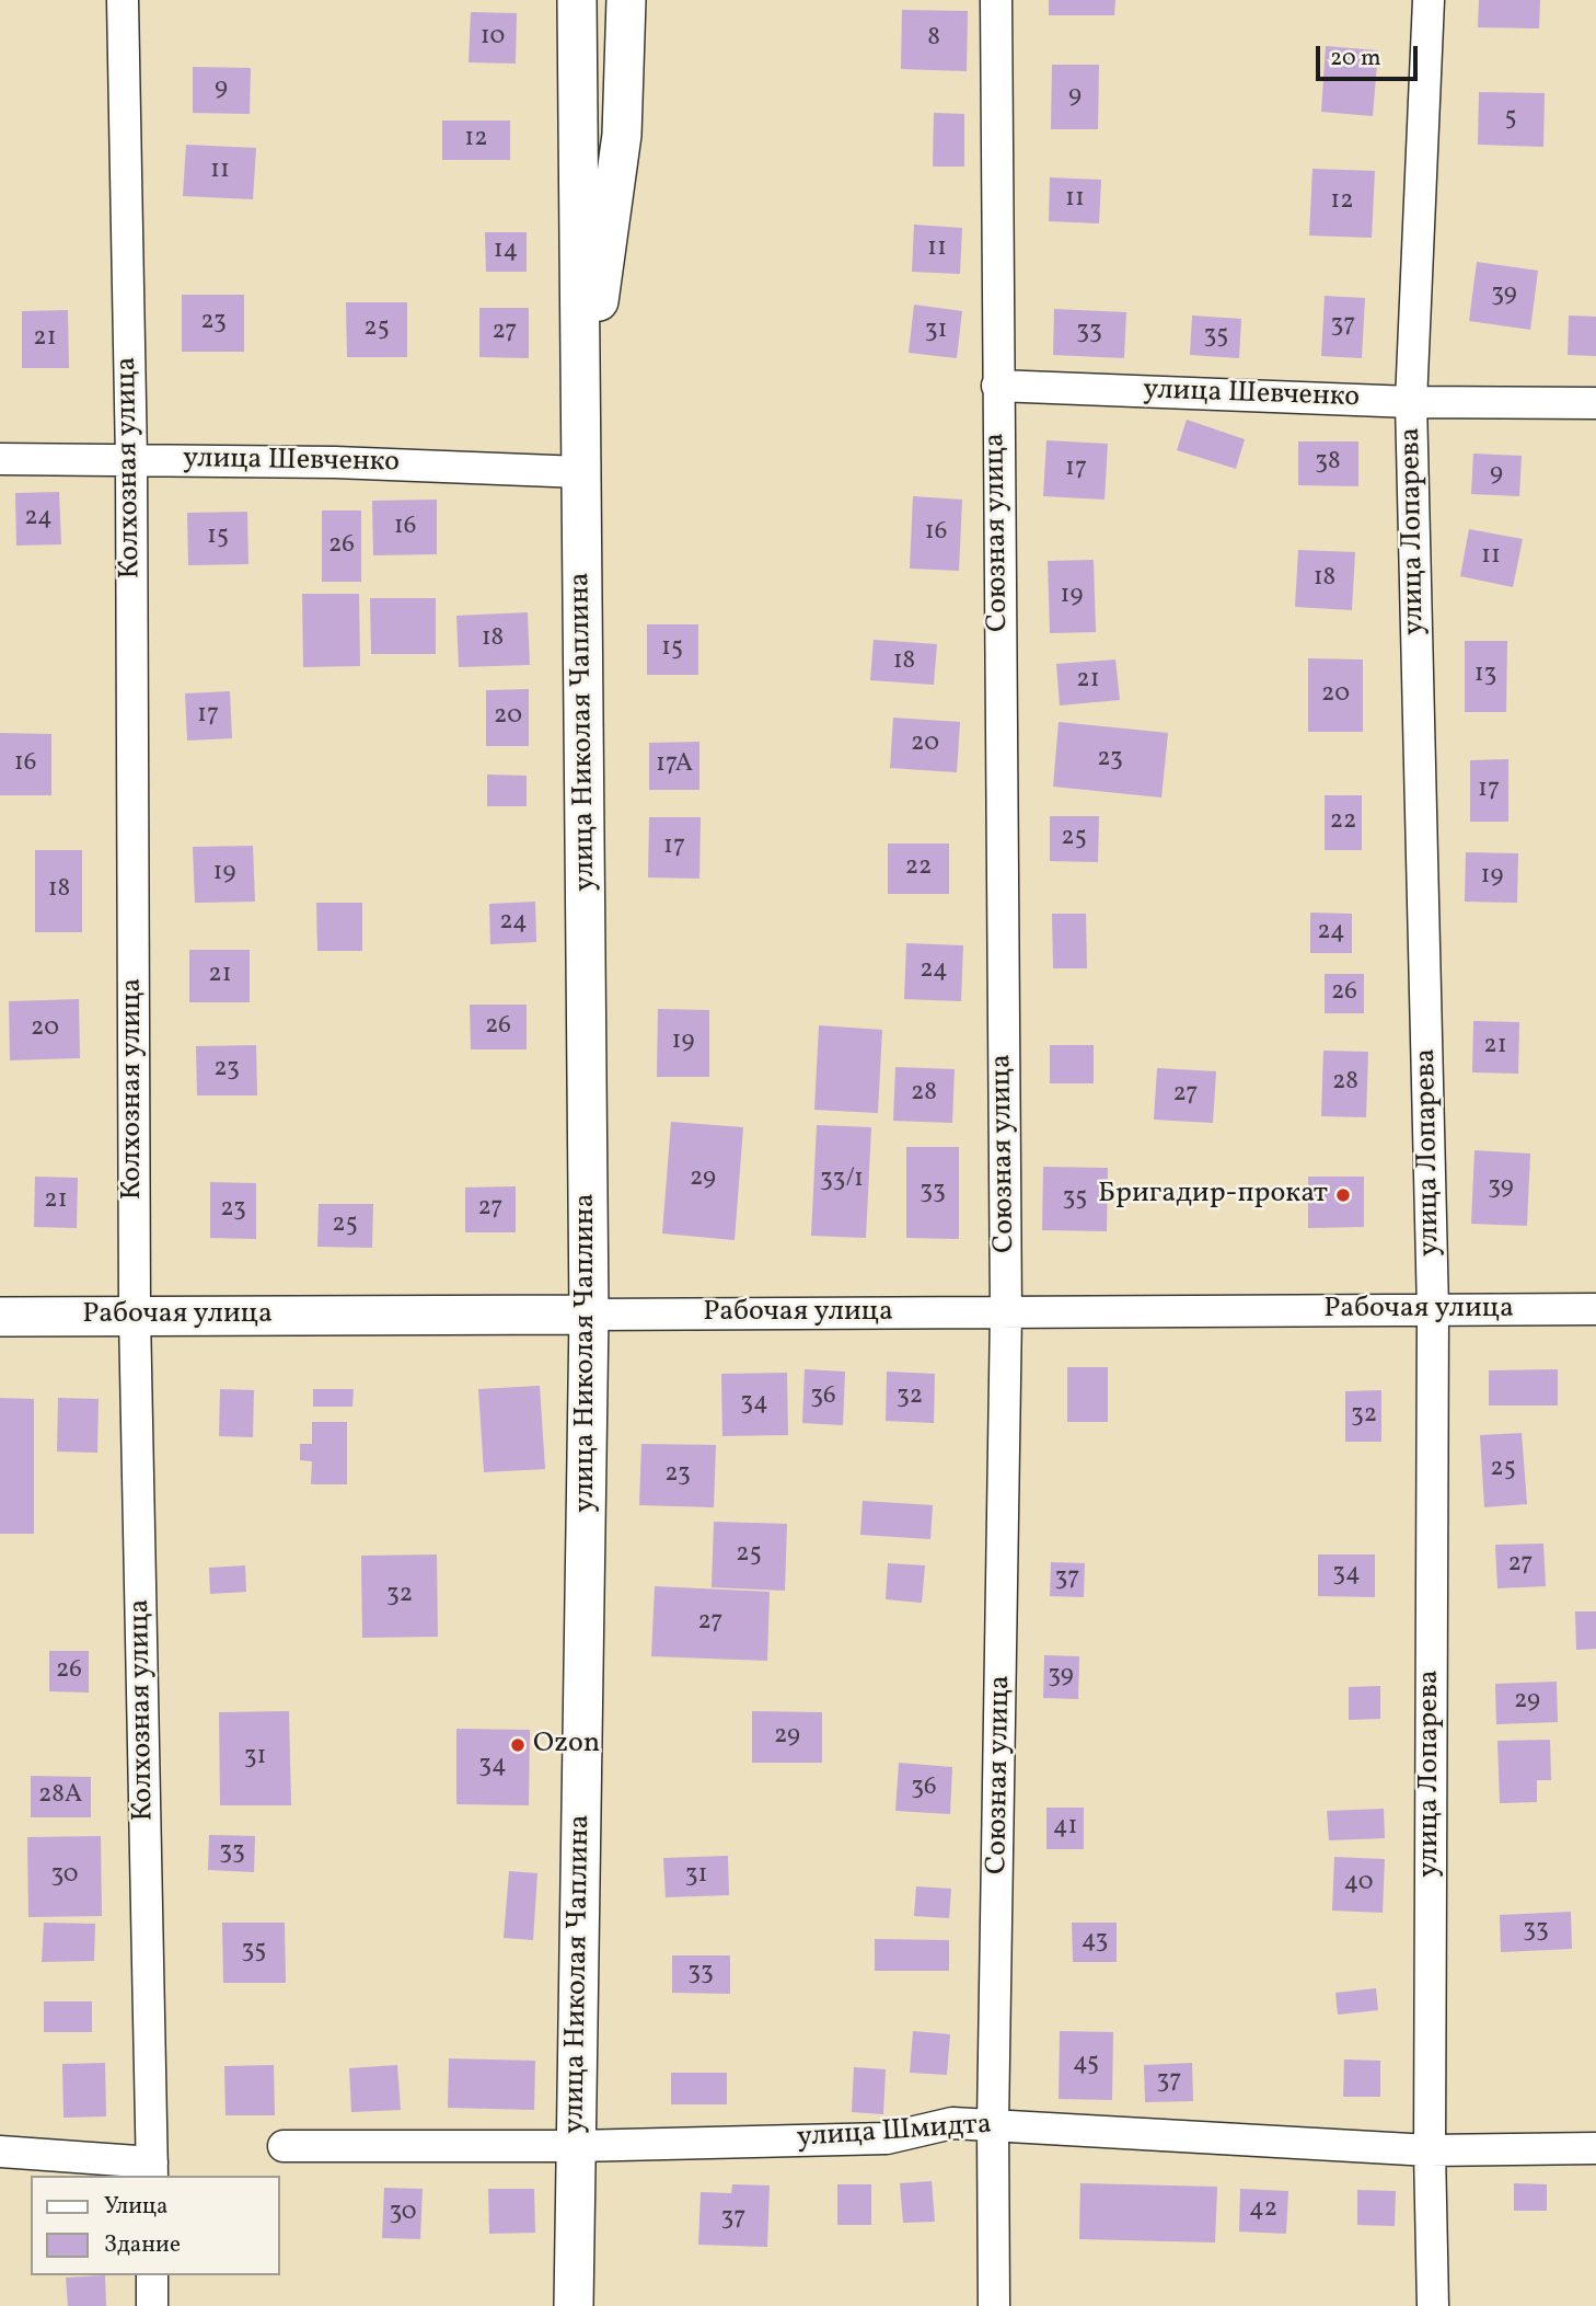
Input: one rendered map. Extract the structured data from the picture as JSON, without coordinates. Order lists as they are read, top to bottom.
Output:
{
  "streets": {
    "street": [
      "улица Шевченко",
      "Колхозная улица",
      "улица Лопарева",
      "Союзная улица",
      "улица Николая Чаплина",
      "Рабочая улица",
      "улица Шмидта"
    ]
  },
  "crossings": [
    ["улица Шевченко", "Колхозная улица"],
    ["улица Шевченко", "улица Лопарева"],
    ["улица Шевченко", "Союзная улица"],
    ["улица Шевченко", "улица Николая Чаплина"],
    ["Колхозная улица", "Рабочая улица"],
    ["улица Лопарева", "Рабочая улица"],
    ["улица Лопарева", "улица Шмидта"],
    ["Союзная улица", "Рабочая улица"],
    ["Союзная улица", "улица Шмидта"],
    ["улица Николая Чаплина", "Рабочая улица"],
    ["улица Николая Чаплина", "улица Шмидта"]
  ],
  "places": ["Бригадир-прокат", "Ozon"],
  "house_numbers": [
    "10",
    "8",
    "9",
    "9",
    "5",
    "12",
    "11",
    "11",
    "12",
    "11",
    "14",
    "39",
    "23",
    "37",
    "25",
    "31",
    "27",
    "33",
    "35",
    "21",
    "38",
    "17",
    "9",
    "24",
    "16",
    "16",
    "15",
    "26",
    "11",
    "18",
    "19",
    "18",
    "15",
    "18",
    "13",
    "21",
    "20",
    "17",
    "20",
    "20",
    "23",
    "16",
    "17А",
    "17",
    "22",
    "25",
    "17",
    "22",
    "19",
    "19",
    "18",
    "24",
    "24",
    "24",
    "21",
    "26",
    "26",
    "20",
    "19",
    "21",
    "23",
    "28",
    "28",
    "27",
    "29",
    "33/1",
    "39",
    "33",
    "35",
    "21",
    "27",
    "23",
    "25",
    "36",
    "32",
    "34",
    "32",
    "25",
    "23",
    "25",
    "27",
    "34",
    "37",
    "32",
    "27",
    "26",
    "39",
    "29",
    "29",
    "31",
    "34",
    "36",
    "28А",
    "41",
    "33",
    "30",
    "31",
    "40",
    "33",
    "43",
    "35",
    "33",
    "45",
    "37",
    "42",
    "30",
    "37"
  ],
  "legend": ["Улица", "Здание"],
  "scale_bar": "20 m"
}
